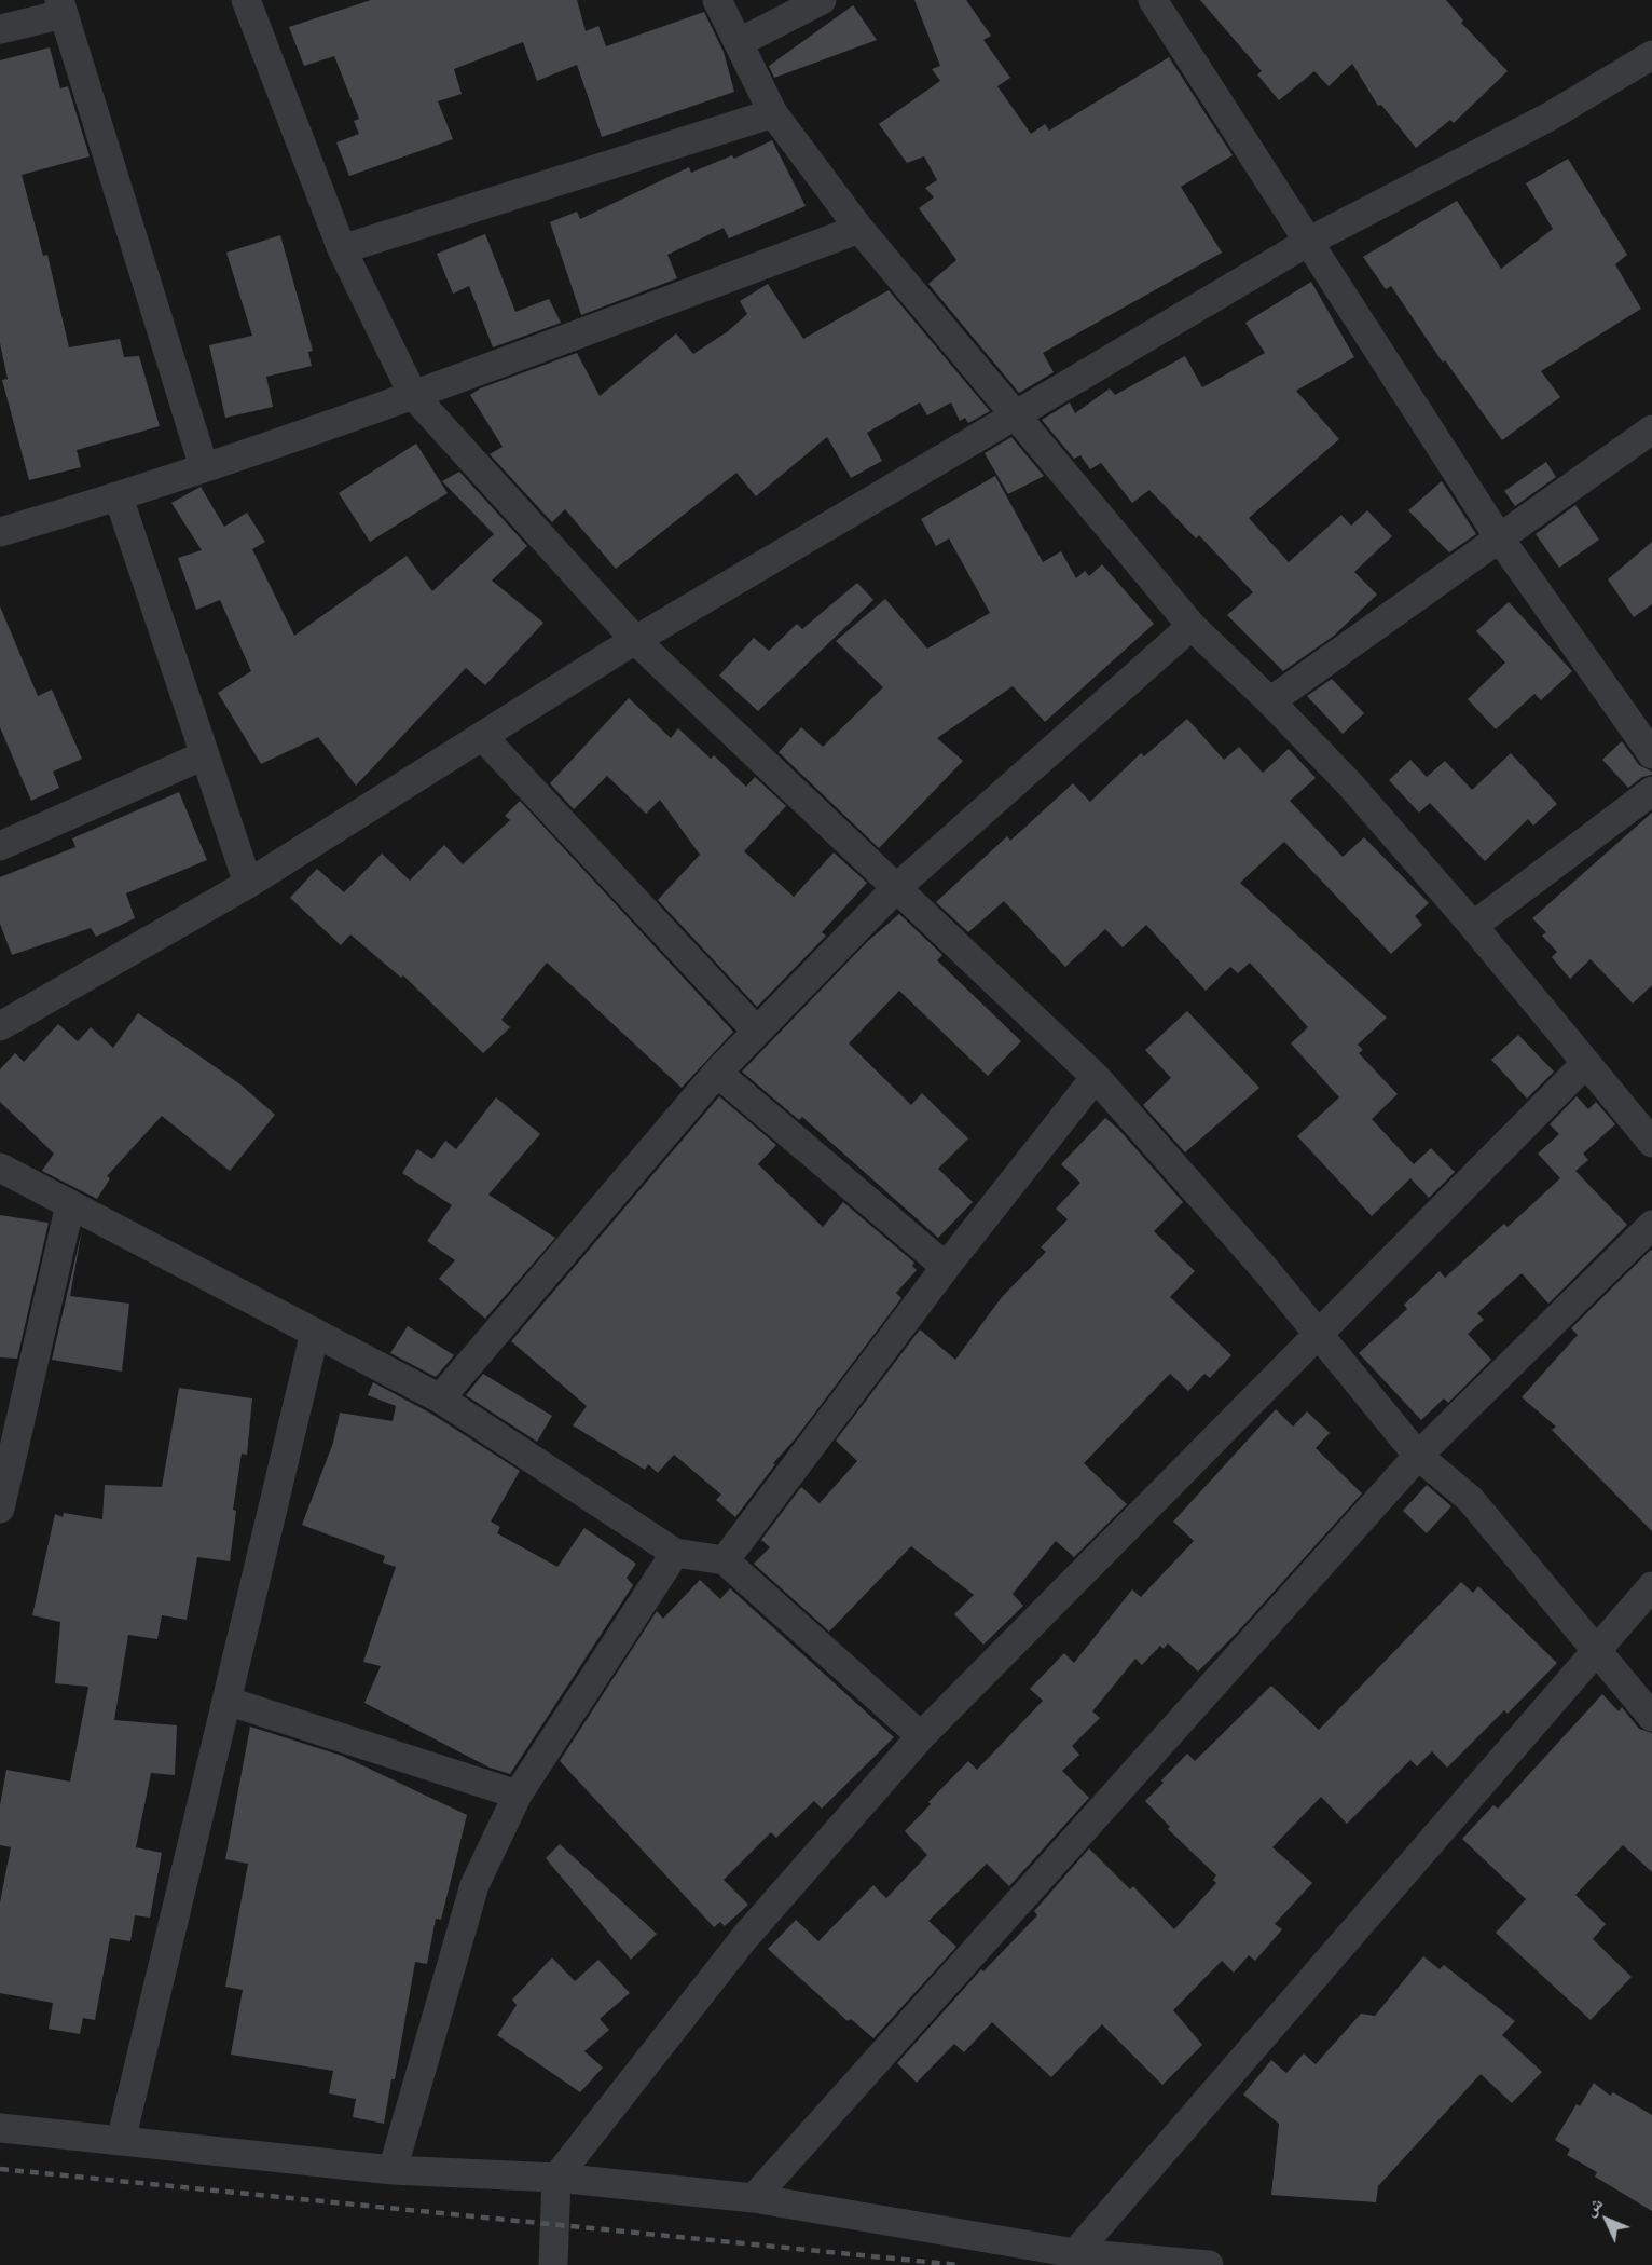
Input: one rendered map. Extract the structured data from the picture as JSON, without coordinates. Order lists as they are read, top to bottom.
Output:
{
  "north": "top left"
}
